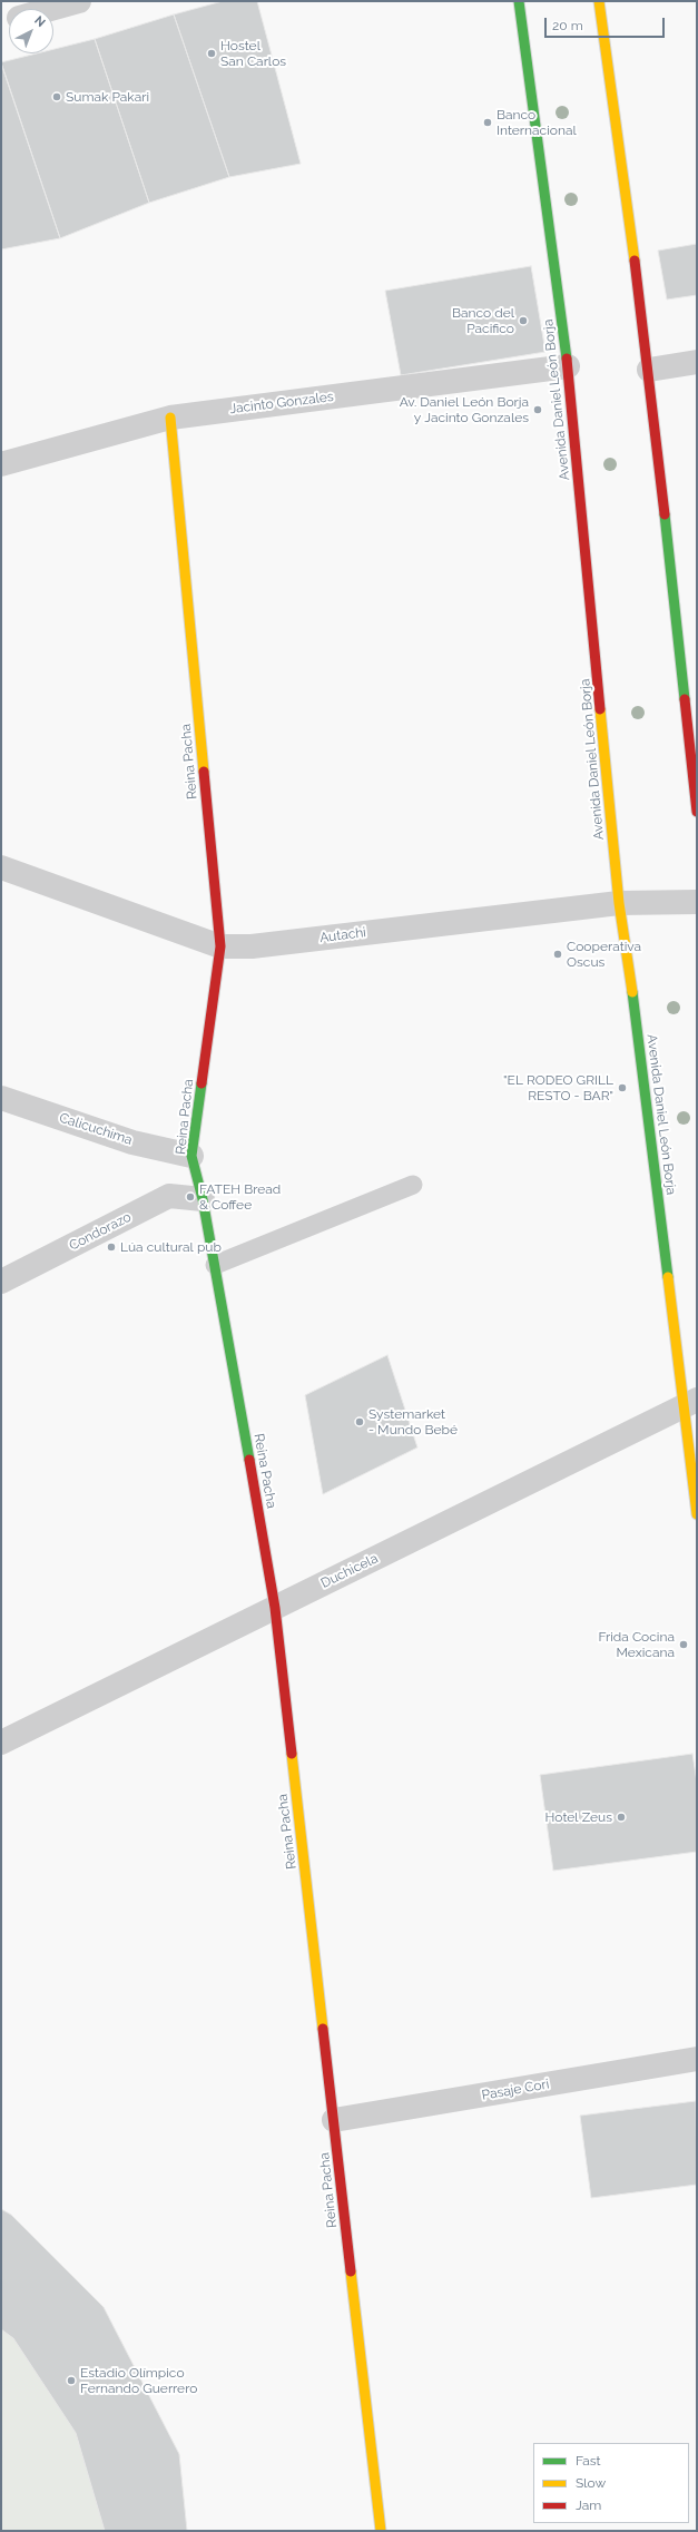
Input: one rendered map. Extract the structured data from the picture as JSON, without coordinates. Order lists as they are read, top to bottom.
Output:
{
  "streets": {
    "main road": ["Avenida Daniel León Borja", "Reina Pacha"],
    "street": [
      "Jacinto Gonzales",
      "Autachi",
      "Calicuchima",
      "Condorazo",
      "Duchicela",
      "Pasaje Cori"
    ]
  },
  "crossings": [
    ["Avenida Daniel León Borja", "Jacinto Gonzales"],
    ["Avenida Daniel León Borja", "Autachi"],
    ["Avenida Daniel León Borja", "Duchicela"],
    ["Jacinto Gonzales", "Reina Pacha"],
    ["Reina Pacha", "Autachi"],
    ["Reina Pacha", "Calicuchima"],
    ["Reina Pacha", "Condorazo"],
    ["Reina Pacha", "Duchicela"],
    ["Reina Pacha", "Pasaje Cori"]
  ],
  "places": [
    "Hostel San Carlos",
    "Sumak Pakari",
    "Banco Internacional",
    "Banco del Pacifico",
    "Av. Daniel León Borja y Jacinto Gonzales",
    "Cooperativa Oscus",
    "\"EL RODEO GRILL RESTO - BAR\"",
    "FATEH Bread & Coffee",
    "Lúa cultural pub",
    "Systemarket - Mundo Bebé",
    "Frida Cocina Mexicana",
    "Hotel Zeus",
    "Estadio Olímpico Fernando Guerrero"
  ],
  "legend": ["Fast", "Slow", "Jam"],
  "scale_bar": "20 m",
  "north": "top right"
}
